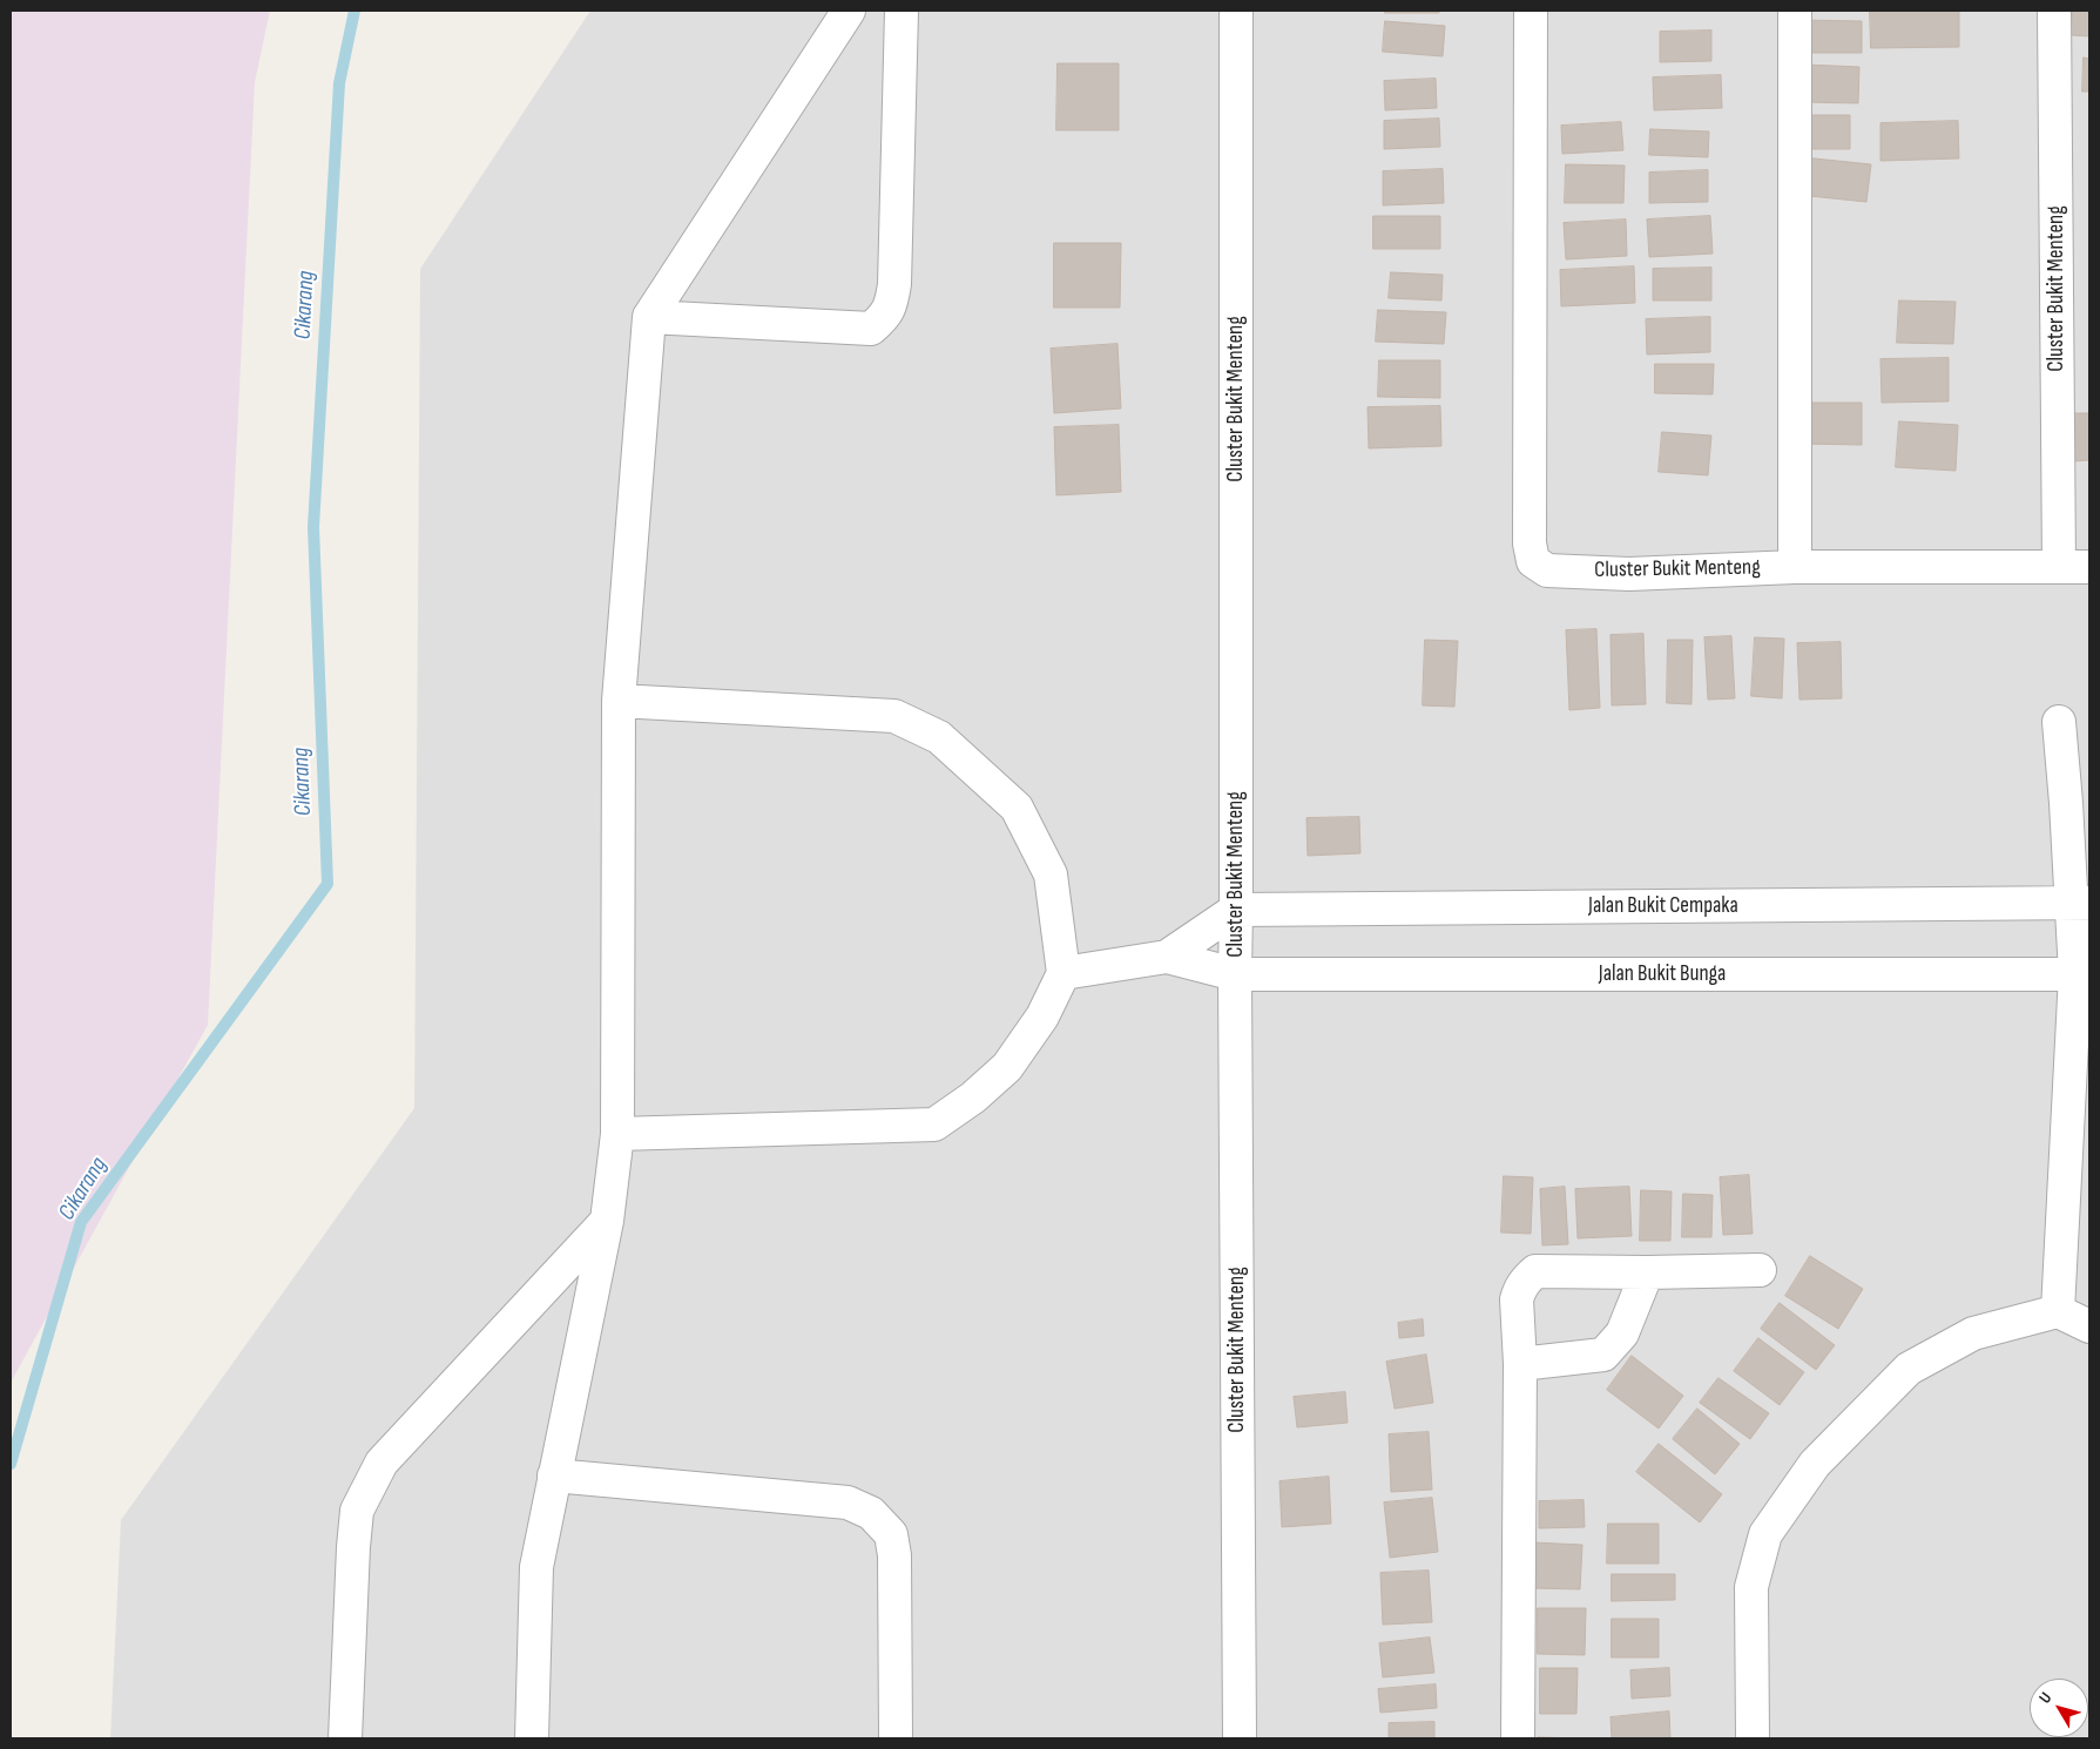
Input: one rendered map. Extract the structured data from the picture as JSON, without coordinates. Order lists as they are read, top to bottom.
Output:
{
  "streets": {
    "street": ["Cluster Bukit Menteng", "Jalan Bukit Cempaka", "Jalan Bukit Bunga"]
  },
  "crossings": [
    ["Cluster Bukit Menteng", "Jalan Bukit Cempaka"],
    ["Cluster Bukit Menteng", "Jalan Bukit Bunga"]
  ],
  "water": ["Cikarang"],
  "north": "top left"
}
